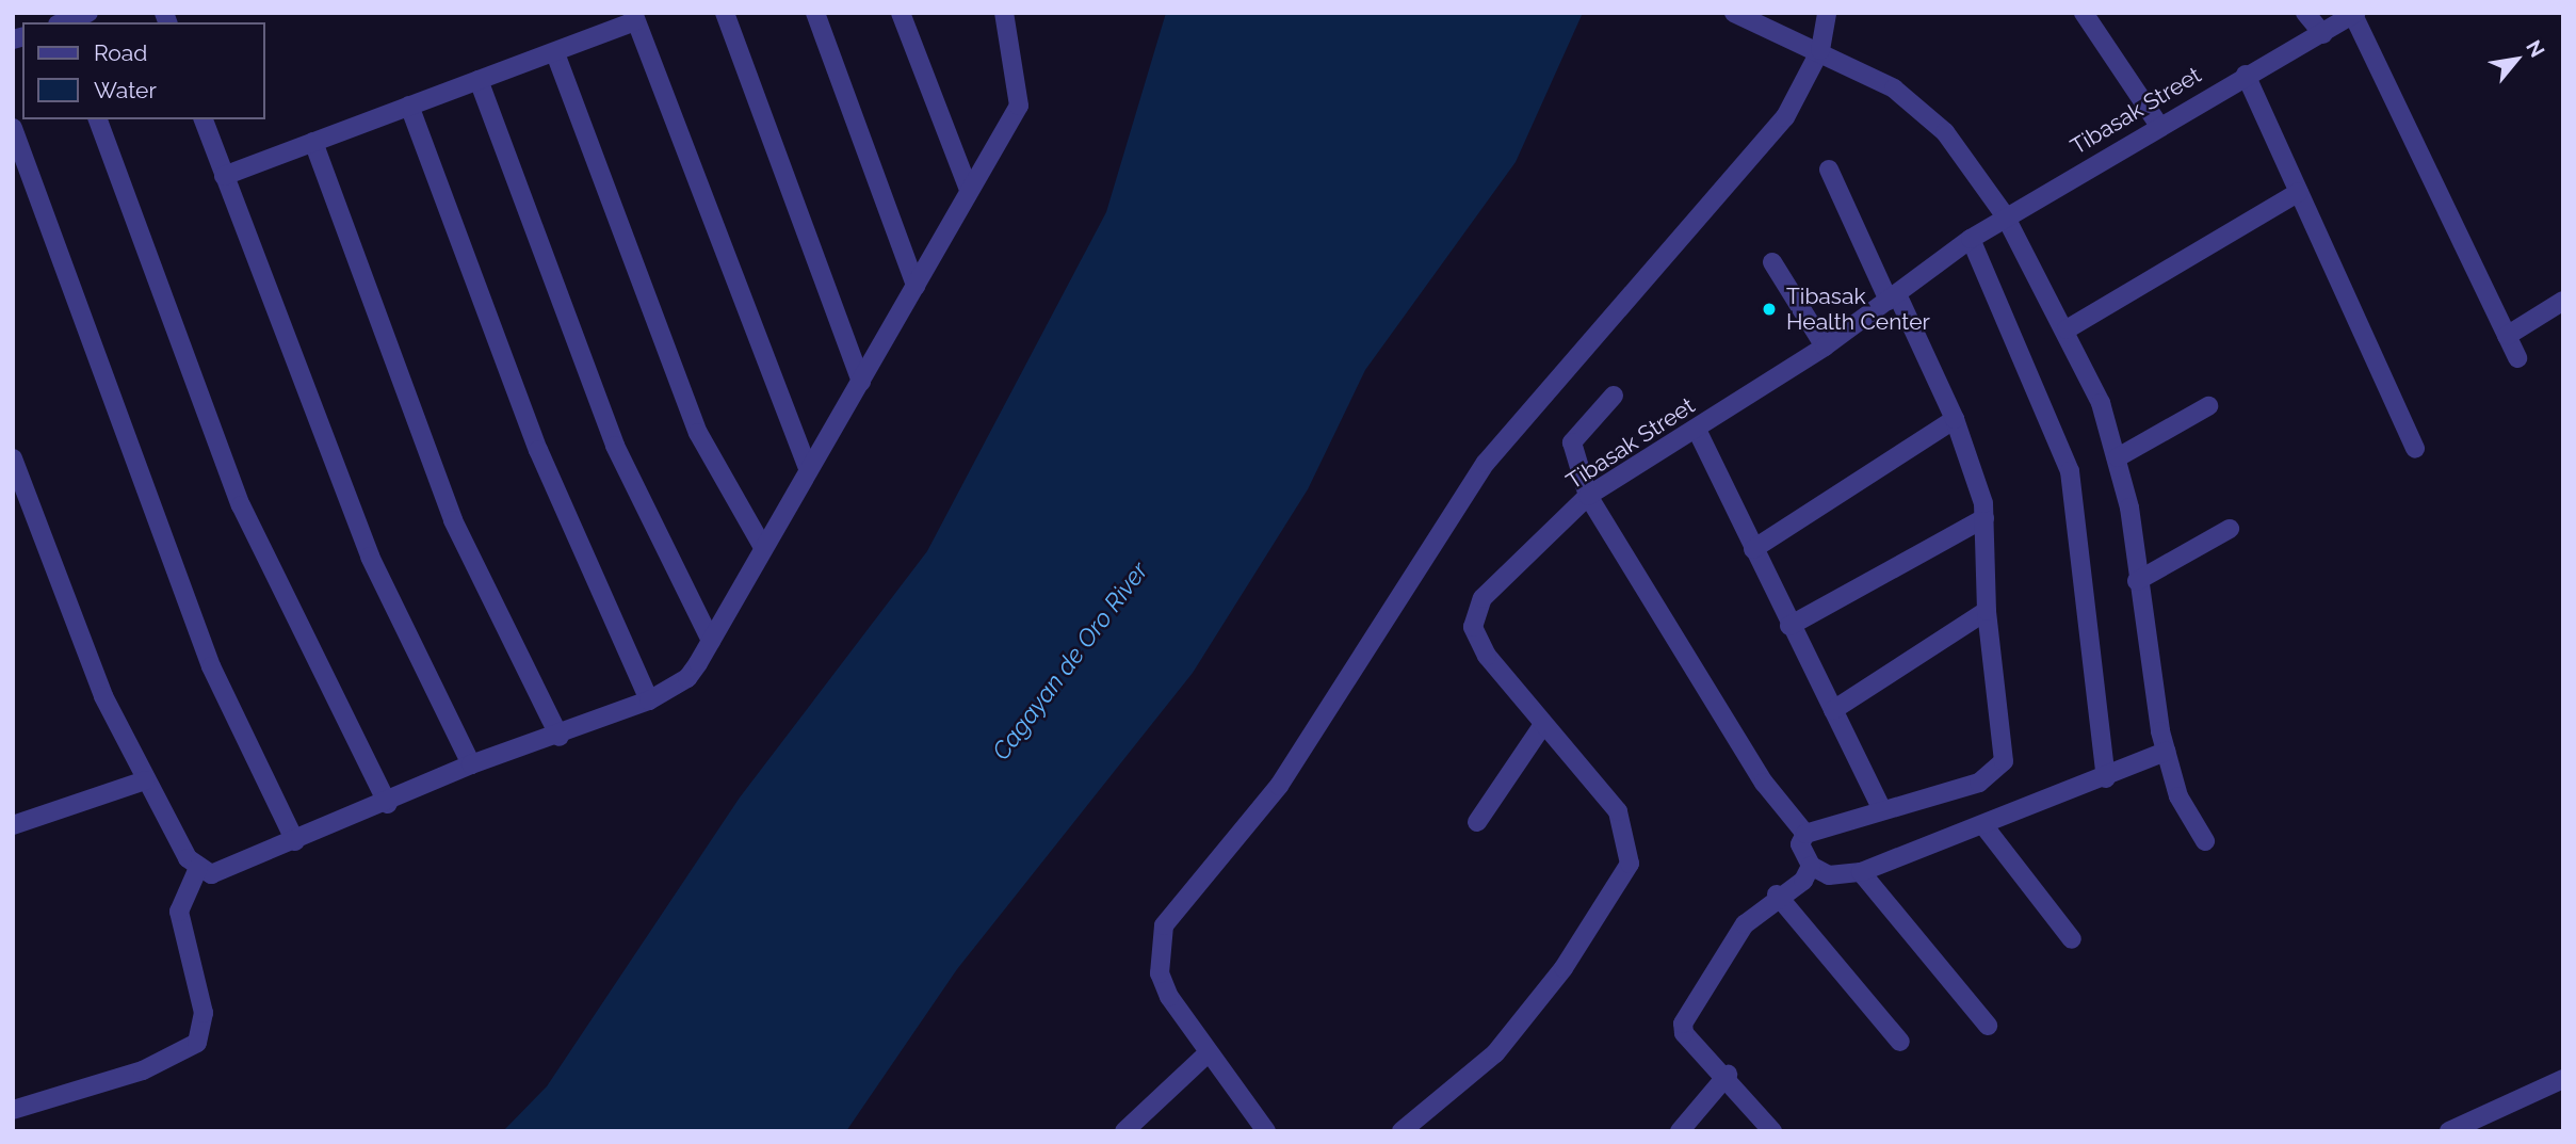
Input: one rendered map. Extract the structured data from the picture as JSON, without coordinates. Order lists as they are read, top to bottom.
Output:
{
  "streets": {
    "street": ["Tibasak Street"]
  },
  "water": ["Cagayan de Oro River"],
  "places": ["Tibasak Health Center"],
  "legend": ["Road", "Water"],
  "north": "top right"
}
